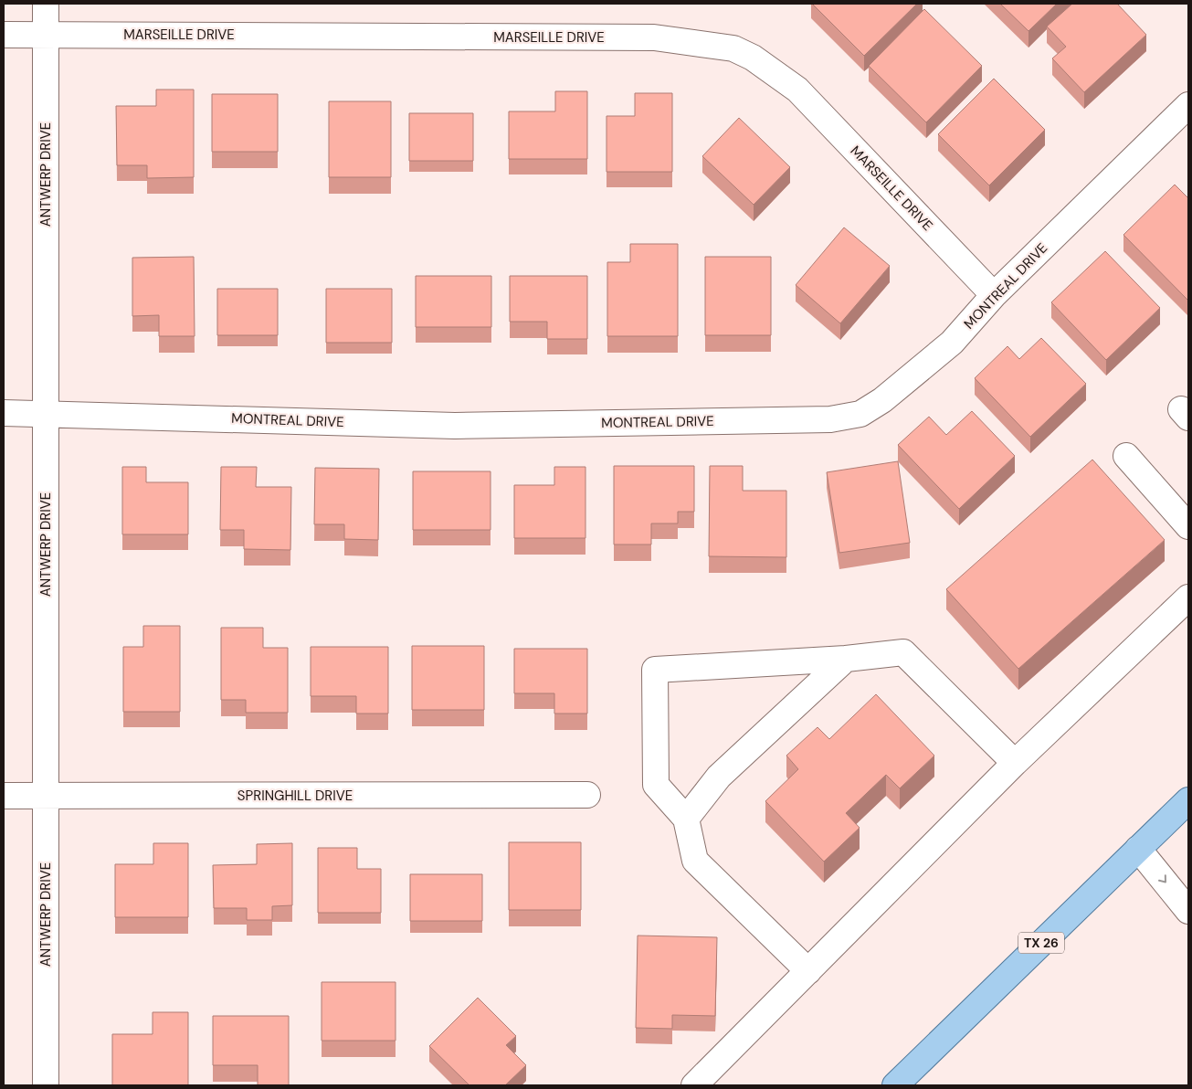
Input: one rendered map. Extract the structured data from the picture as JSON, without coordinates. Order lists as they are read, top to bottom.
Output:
{
  "streets": {
    "main road": ["TX 26"],
    "street": [
      "MARSEILLE DRIVE",
      "ANTWERP DRIVE",
      "MONTREAL DRIVE",
      "SPRINGHILL DRIVE"
    ]
  },
  "crossings": [
    ["MARSEILLE DRIVE", "ANTWERP DRIVE"],
    ["MARSEILLE DRIVE", "MONTREAL DRIVE"],
    ["ANTWERP DRIVE", "MONTREAL DRIVE"],
    ["ANTWERP DRIVE", "SPRINGHILL DRIVE"]
  ]
}
